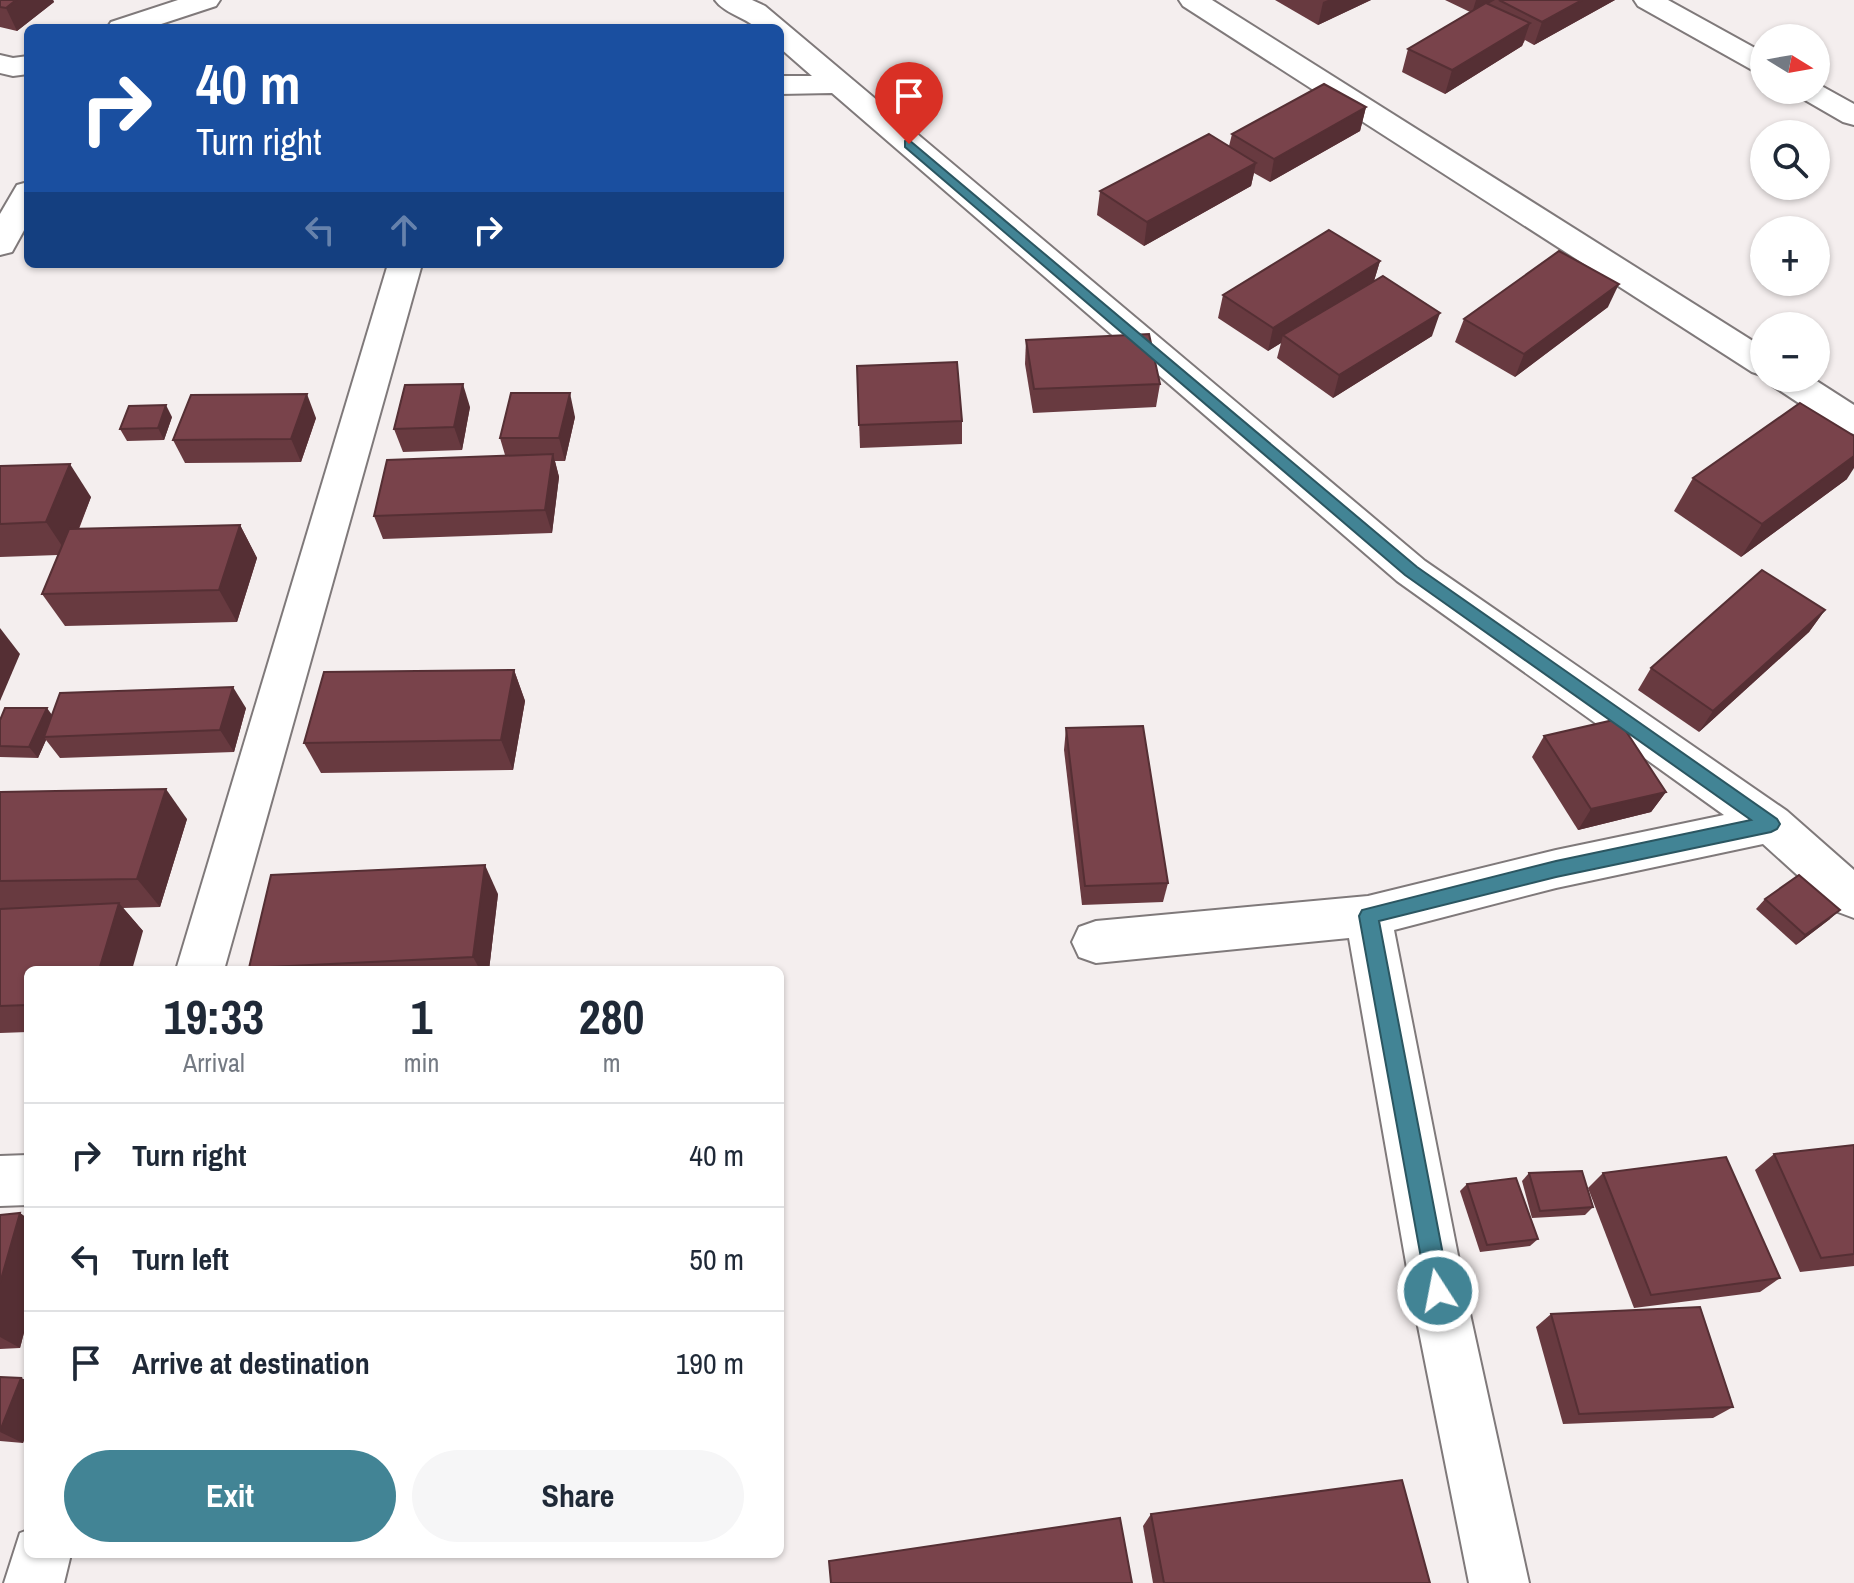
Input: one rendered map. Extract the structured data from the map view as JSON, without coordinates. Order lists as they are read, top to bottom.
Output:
{
  "north": "right",
  "page": {
    "map_buttons": ["+", "−"],
    "turn": ["40 m", "Turn right"],
    "eta": [
      "19:33",
      "Arrival",
      "1",
      "min",
      "280",
      "m"
    ],
    "list": [
      {
        "name": "Turn right",
        "value": "40 m"
      },
      {
        "name": "Turn left",
        "value": "50 m"
      },
      {
        "name": "Arrive at destination",
        "value": "190 m"
      }
    ],
    "buttons": ["Exit", "Share"]
  }
}
